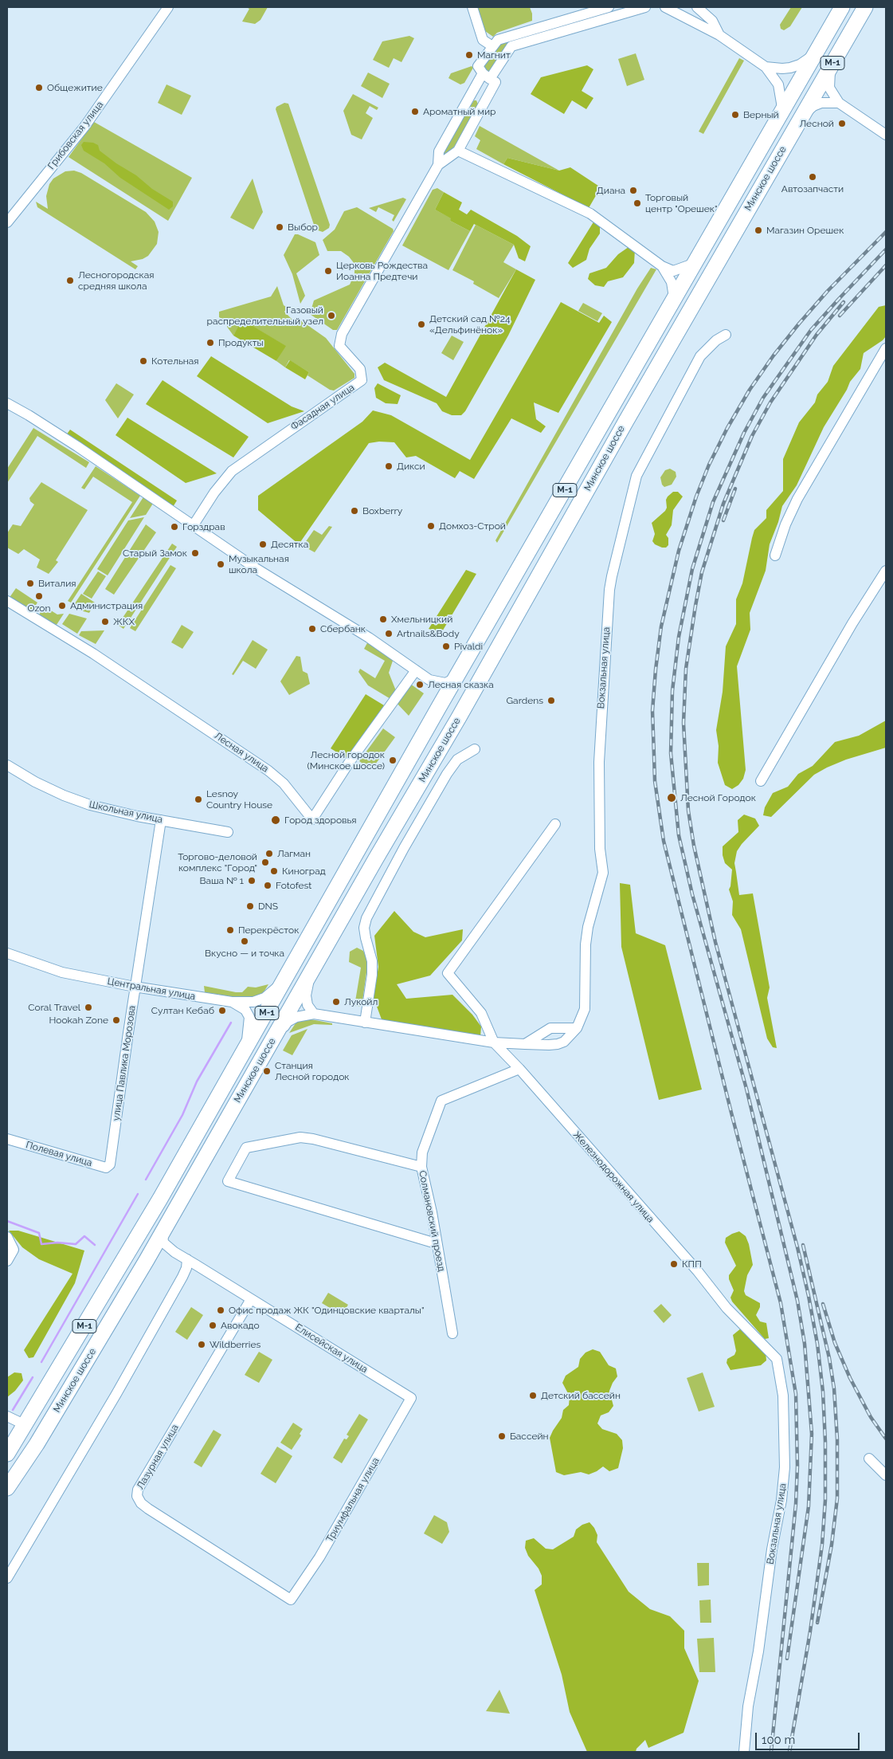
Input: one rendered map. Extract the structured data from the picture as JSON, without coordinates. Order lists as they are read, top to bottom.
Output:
{
  "streets": {
    "highway": ["М-1", "Минское шоссе"],
    "street": [
      "Грибовская улица",
      "Фасадная улица",
      "Вокзальная улица",
      "Лесная улица",
      "Школьная улица",
      "Центральная улица",
      "улица Павлика Морозова",
      "Полевая улица",
      "Железнодорожная улица",
      "Солмановский проезд",
      "Елисейская улица",
      "Лазурная улица",
      "Триумфальная улица"
    ]
  },
  "crossings": [
    ["Минское шоссе", "Центральная улица"],
    ["Вокзальная улица", "Железнодорожная улица"],
    ["Школьная улица", "улица Павлика Морозова"],
    ["Центральная улица", "улица Павлика Морозова"],
    ["улица Павлика Морозова", "Полевая улица"],
    ["Железнодорожная улица", "Солмановский проезд"],
    ["Елисейская улица", "Лазурная улица"],
    ["Елисейская улица", "Триумфальная улица"],
    ["Лазурная улица", "Триумфальная улица"]
  ],
  "places": [
    "Магнит",
    "Общежитие",
    "Ароматный мир",
    "Верный",
    "Лесной",
    "Автозапчасти",
    "Диана",
    "Торговый центр \"Орешек\"",
    "Выбор",
    "Магазин Орешек",
    "Церковь Рождества Иоанна Предтечи",
    "Лесногородская средняя школа",
    "Газовый распределительный узел",
    "Детский сад №24 «Дельфинёнок»",
    "Продукты",
    "Котельная",
    "Дикси",
    "Boxberry",
    "Домхоз-Строй",
    "Горздрав",
    "Десятка",
    "Старый Замок",
    "Музыкальная школа",
    "Виталия",
    "Ozon",
    "Администрация",
    "Хмельницкий",
    "ЖКХ",
    "Сбербанк",
    "Artnails&Body",
    "Pivaldi",
    "Лесная сказка",
    "Gardens",
    "Лесной городок (Минское шоссе)",
    "Лесной Городок",
    "Lesnoy Country House",
    "Город здоровья",
    "Лагман",
    "Торгово-деловой комплекс \"Город\"",
    "Киноград",
    "Ваша № 1",
    "Fotofest",
    "DNS",
    "Перекрёсток",
    "Вкусно — и точка",
    "Лукойл",
    "Coral Travel",
    "Султан Кебаб",
    "Hookah Zone",
    "Станция Лесной городок",
    "КПП",
    "Офис продаж ЖК \"Одинцовские кварталы\"",
    "Авокадо",
    "Wildberries",
    "Детский бассейн",
    "Бассейн"
  ],
  "scale_bar": "100 m"
}
